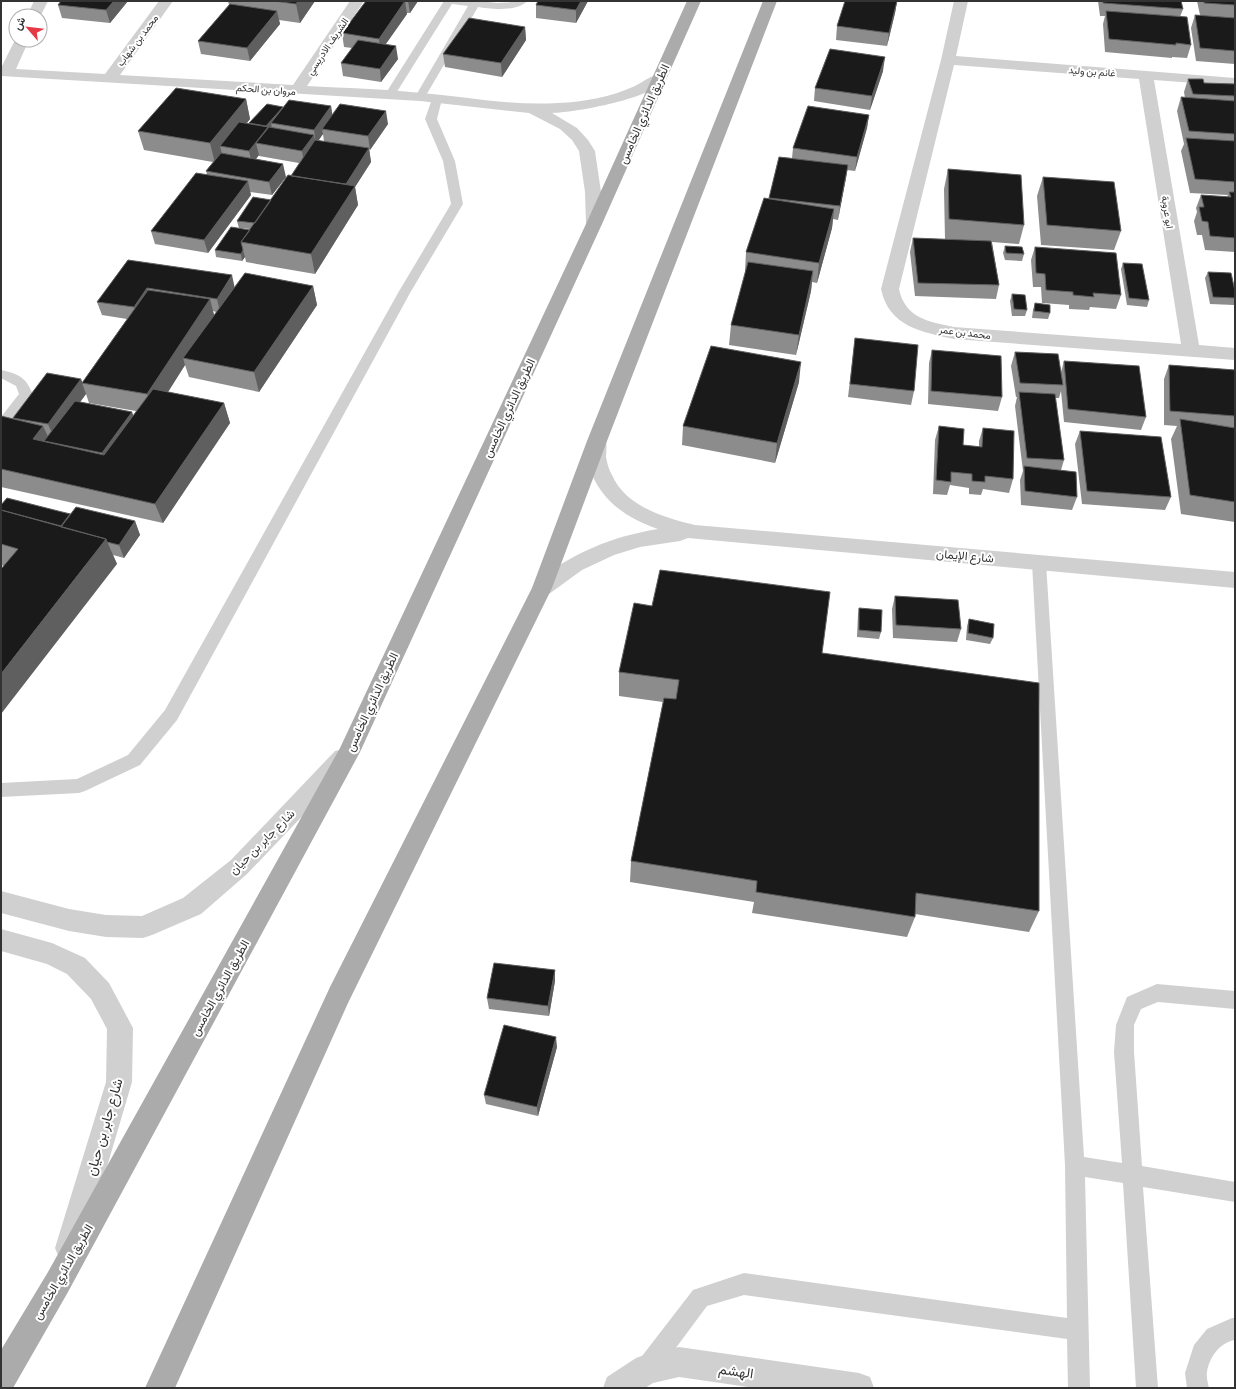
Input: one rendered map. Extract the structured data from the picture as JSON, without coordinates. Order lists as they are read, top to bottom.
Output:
{
  "streets": {
    "main road": ["الطريق الدائري الخامس"],
    "street": [
      "محمد بن شهاب",
      "الشريف الادريسي",
      "غانم بن وليد",
      "مروان بن الحكم",
      "ابو عروبة",
      "محمد بن عمر",
      "شارع الإيمان",
      "شارع جابر بن حيان",
      "الهشم"
    ]
  },
  "crossings": [
    ["محمد بن شهاب", "مروان بن الحكم"],
    ["الشريف الادريسي", "مروان بن الحكم"],
    ["غانم بن وليد", "ابو عروبة"],
    ["غانم بن وليد", "محمد بن عمر"],
    ["مروان بن الحكم", "الطريق الدائري الخامس"],
    ["الطريق الدائري الخامس", "شارع جابر بن حيان"],
    ["ابو عروبة", "محمد بن عمر"]
  ],
  "north": "top left"
}
